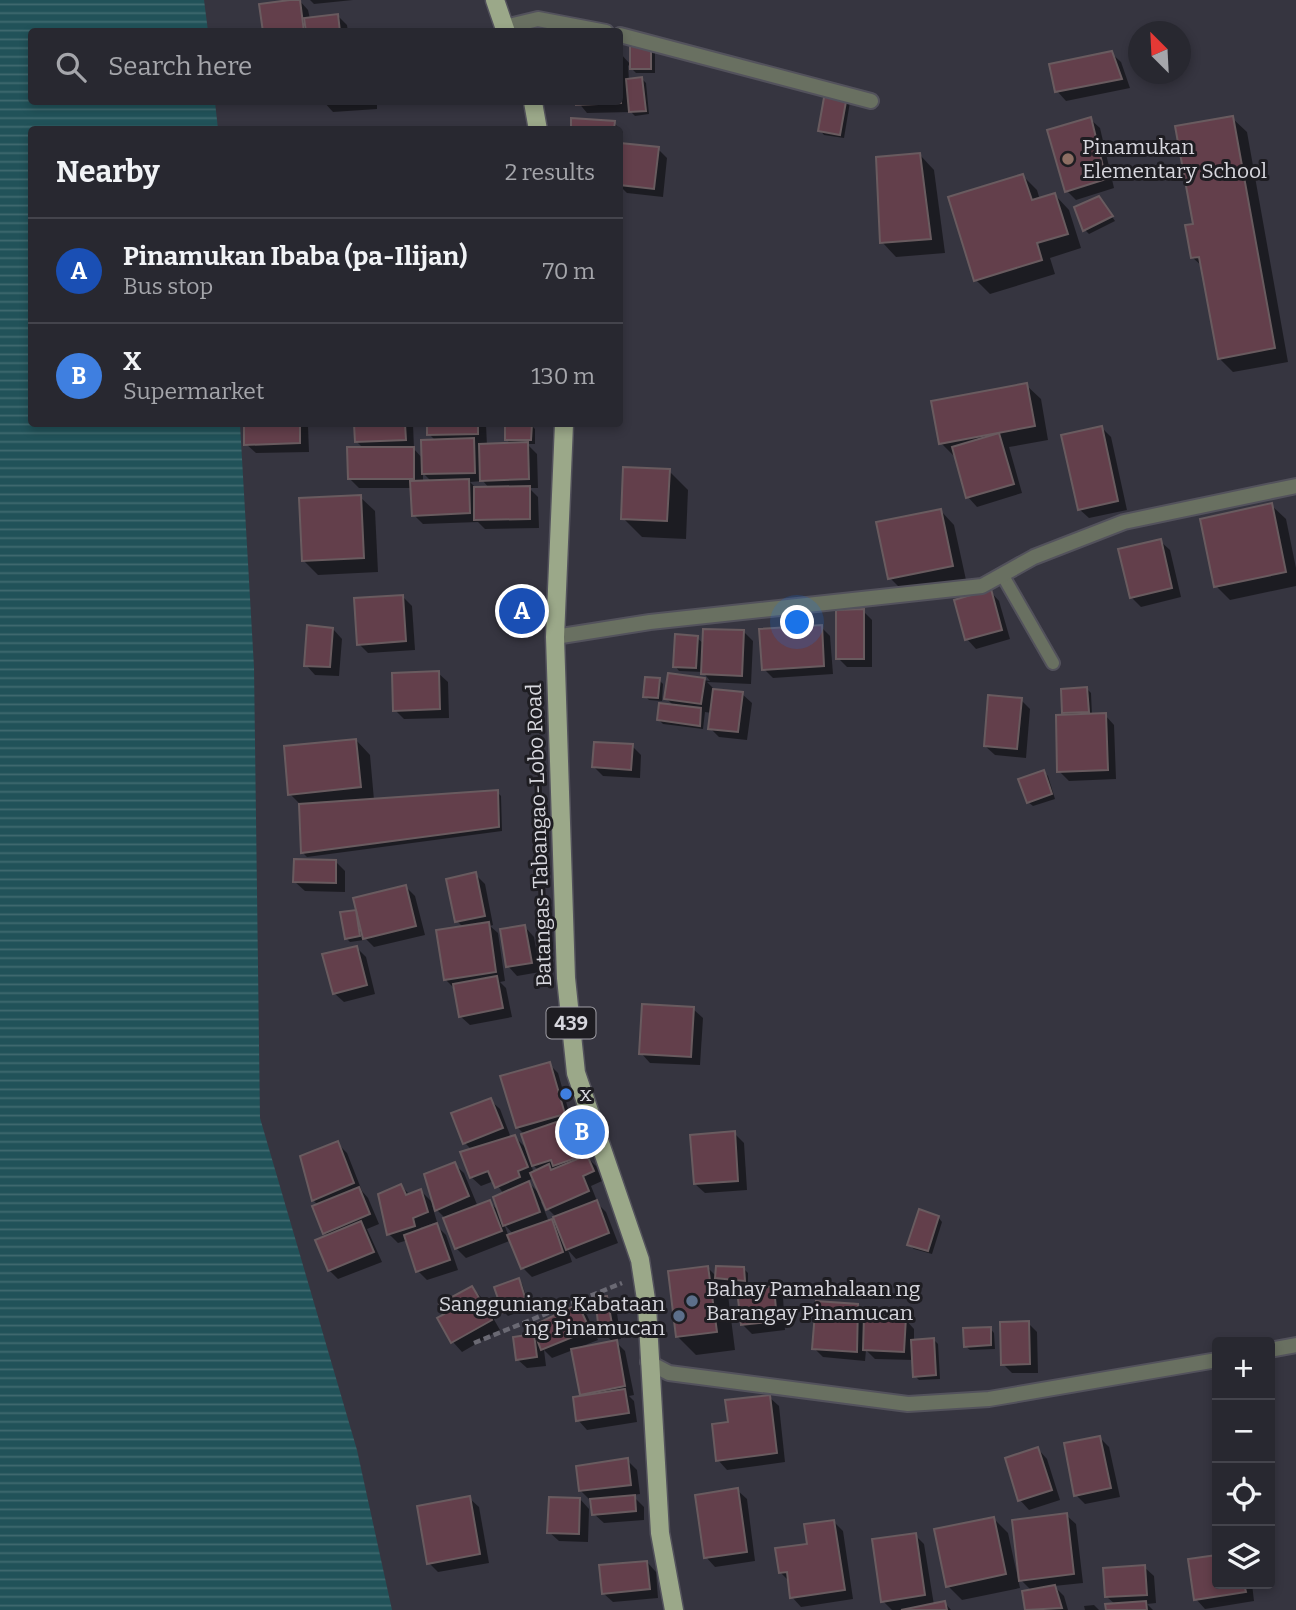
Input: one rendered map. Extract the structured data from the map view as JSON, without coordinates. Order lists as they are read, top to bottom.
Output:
{
  "streets": {
    "main road": ["Batangas-Tabangao-Lobo Road", "439"]
  },
  "places": [
    "Pinamukan Elementary School",
    "x",
    "Bahay Pamahalaan ng Barangay Pinamucan",
    "Sangguniang Kabataan ng Pinamucan"
  ],
  "north": "top left",
  "page": {
    "search": "Search here",
    "heading": ["Nearby", "2 results"],
    "list": [
      {
        "mark": "A",
        "name": "Pinamukan Ibaba (pa-Ilijan)",
        "note": "Bus stop",
        "value": "70 m"
      },
      {
        "mark": "B",
        "name": "X",
        "note": "Supermarket",
        "value": "130 m"
      }
    ],
    "pins": ["A", "B"],
    "map_buttons": ["+", "−"]
  }
}
